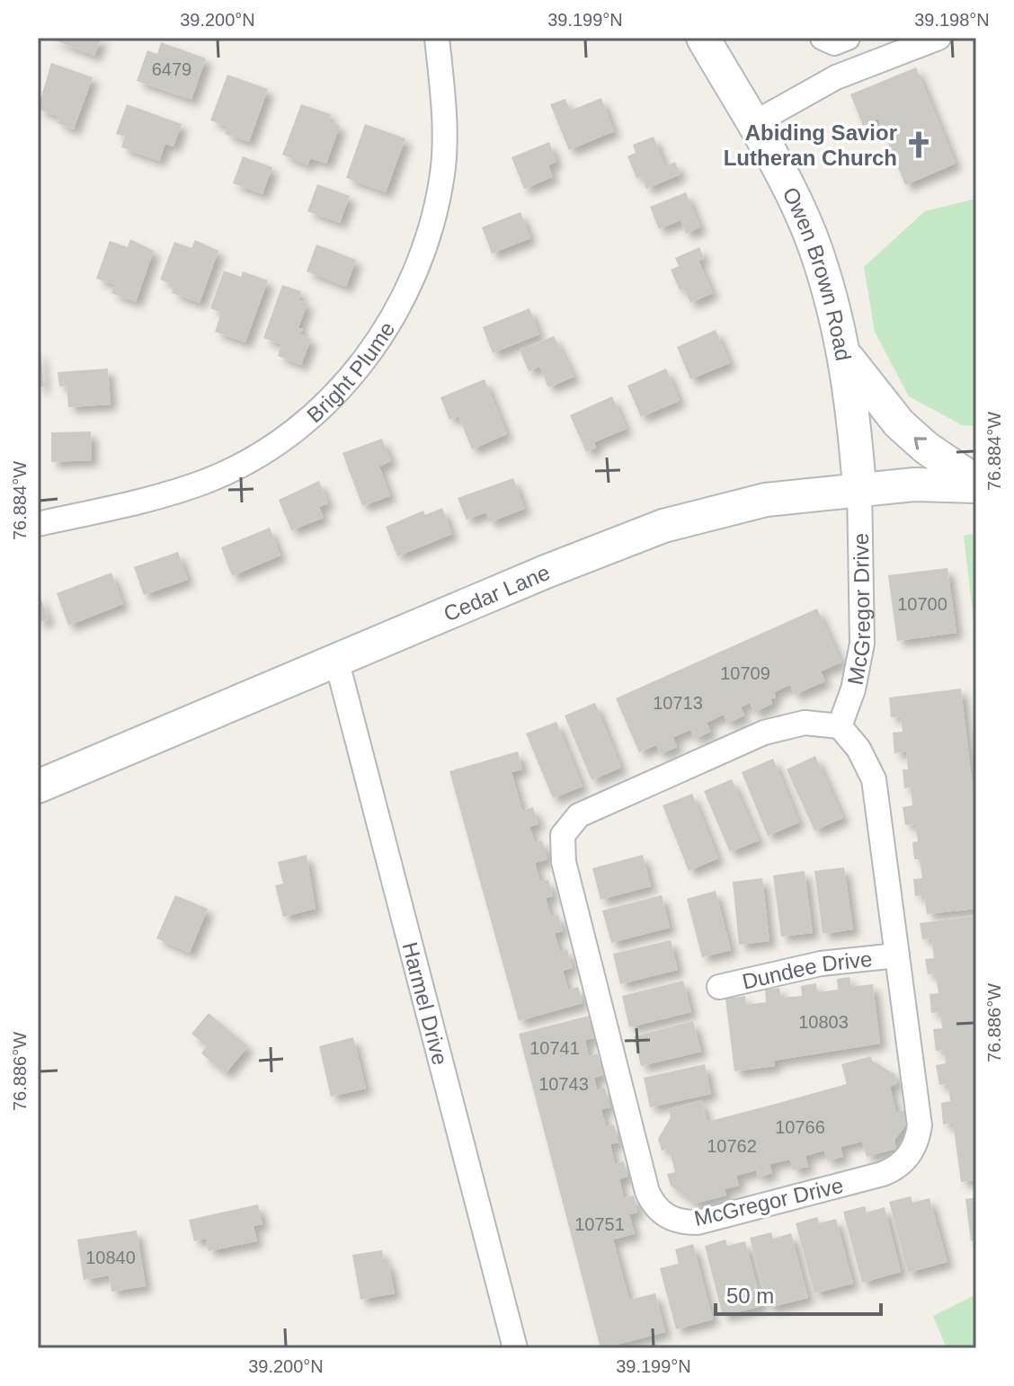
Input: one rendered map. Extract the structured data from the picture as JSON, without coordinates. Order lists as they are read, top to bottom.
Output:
{
  "streets": {
    "main road": ["Owen Brown Road", "Cedar Lane"],
    "street": [
      "Bright Plume",
      "McGregor Drive",
      "Dundee Drive",
      "Harmel Drive"
    ]
  },
  "crossings": [
    ["Owen Brown Road", "Cedar Lane"],
    ["Owen Brown Road", "McGregor Drive"],
    ["Cedar Lane", "McGregor Drive"],
    ["Cedar Lane", "Harmel Drive"],
    ["McGregor Drive", "Dundee Drive"]
  ],
  "places": {
    "church": ["Abiding Savior Lutheran Church"]
  },
  "house_numbers": [
    "6479",
    "10700",
    "10709",
    "10713",
    "10803",
    "10741",
    "10743",
    "10766",
    "10762",
    "10751",
    "10840"
  ],
  "scale_bar": "50 m",
  "coordinates": [
    "39.200°N",
    "39.199°N",
    "39.198°N",
    "76.884°W",
    "76.886°W"
  ]
}
